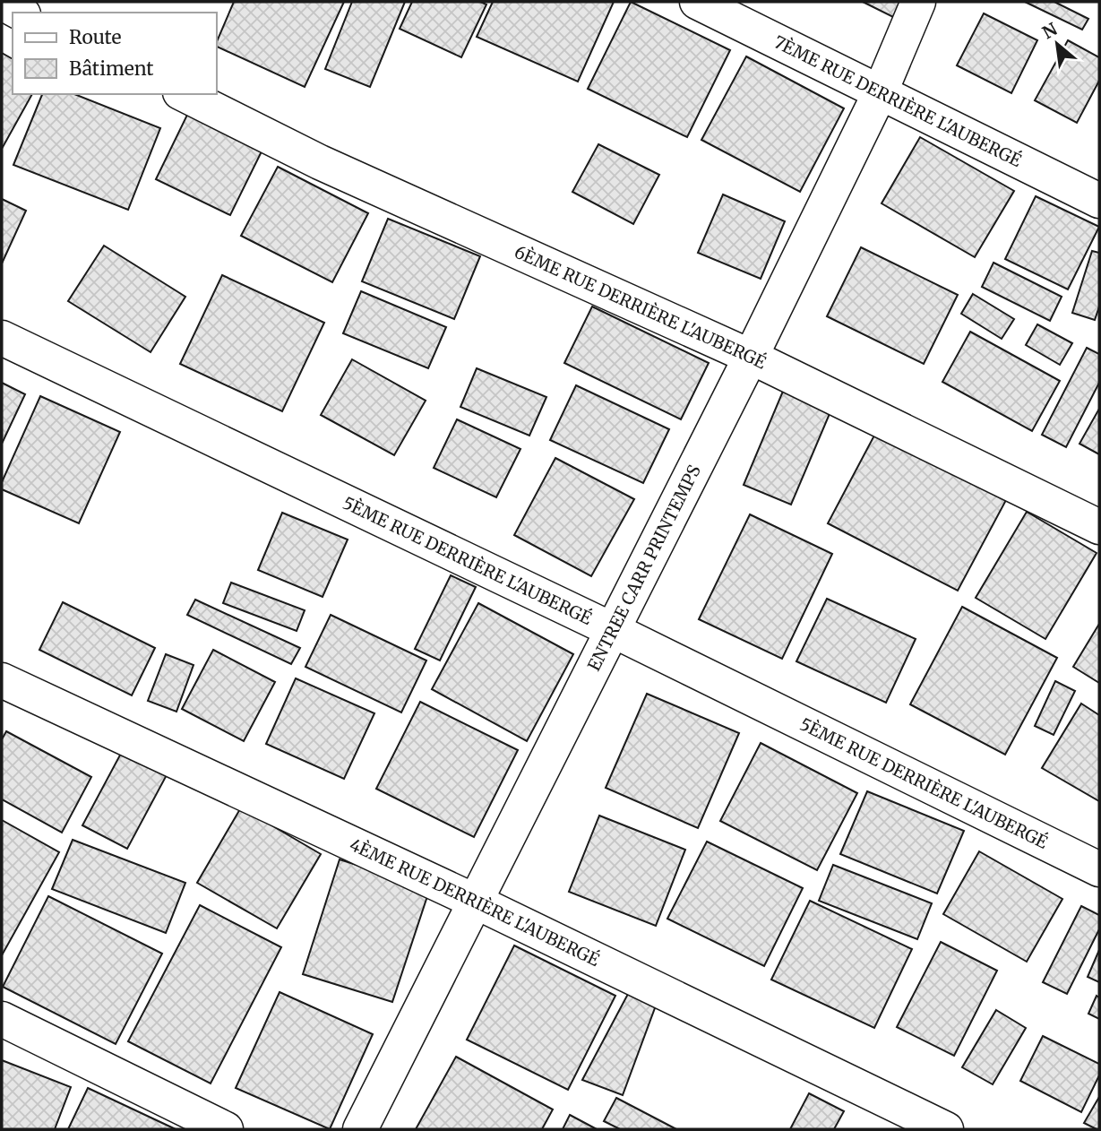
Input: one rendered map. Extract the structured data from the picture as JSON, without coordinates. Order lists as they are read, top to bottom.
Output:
{
  "streets": {
    "street": [
      "7ÈME RUE DERRIÈRE L'AUBERGÉ",
      "6ÈME RUE DERRIÈRE L'AUBERGÉ",
      "5ÈME RUE DERRIÈRE L'AUBERGÉ",
      "ENTREE CARR PRINTEMPS",
      "4ÈME RUE DERRIÈRE L'AUBERGÉ"
    ]
  },
  "crossings": [
    ["7ÈME RUE DERRIÈRE L'AUBERGÉ", "ENTREE CARR PRINTEMPS"],
    ["6ÈME RUE DERRIÈRE L'AUBERGÉ", "ENTREE CARR PRINTEMPS"],
    ["5ÈME RUE DERRIÈRE L'AUBERGÉ", "ENTREE CARR PRINTEMPS"],
    ["ENTREE CARR PRINTEMPS", "4ÈME RUE DERRIÈRE L'AUBERGÉ"]
  ],
  "legend": ["Route", "Bâtiment"],
  "north": "top left"
}
